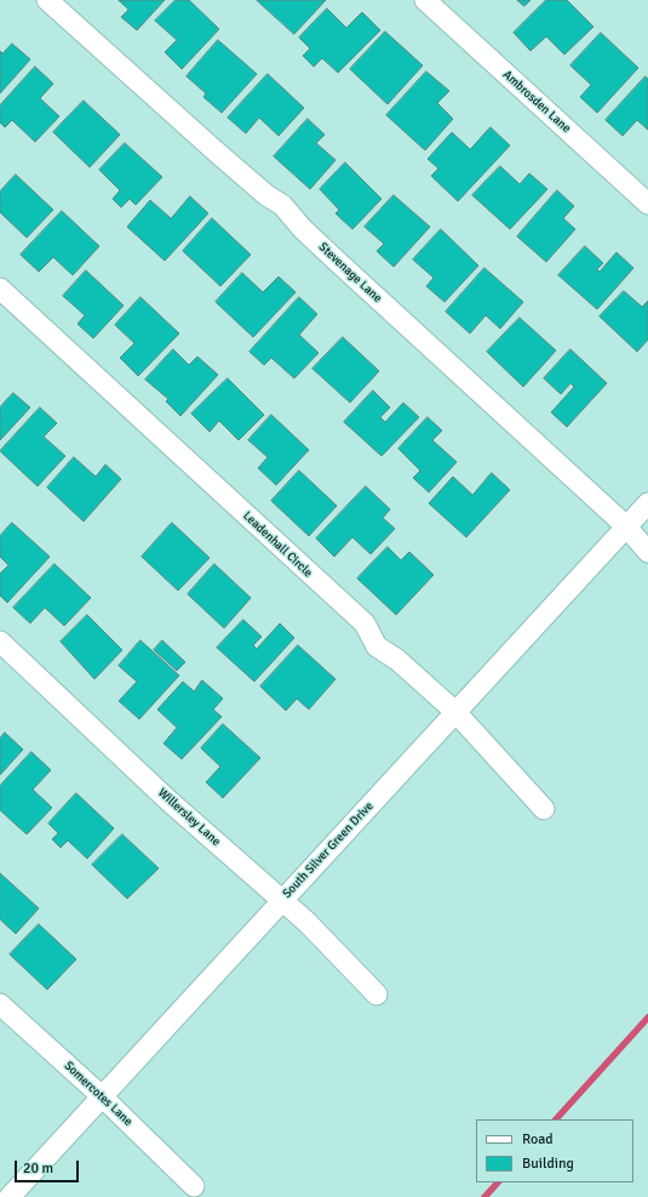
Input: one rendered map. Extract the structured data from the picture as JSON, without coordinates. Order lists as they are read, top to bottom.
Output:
{
  "streets": {
    "street": [
      "Ambrosden Lane",
      "Stevenage Lane",
      "Leadenhall Circle",
      "Willersley Lane",
      "South Silver Green Drive",
      "Somercotes Lane"
    ]
  },
  "crossings": [
    ["Stevenage Lane", "South Silver Green Drive"],
    ["Leadenhall Circle", "South Silver Green Drive"],
    ["Willersley Lane", "South Silver Green Drive"],
    ["South Silver Green Drive", "Somercotes Lane"]
  ],
  "legend": ["Road", "Building"],
  "scale_bar": "20 m"
}
